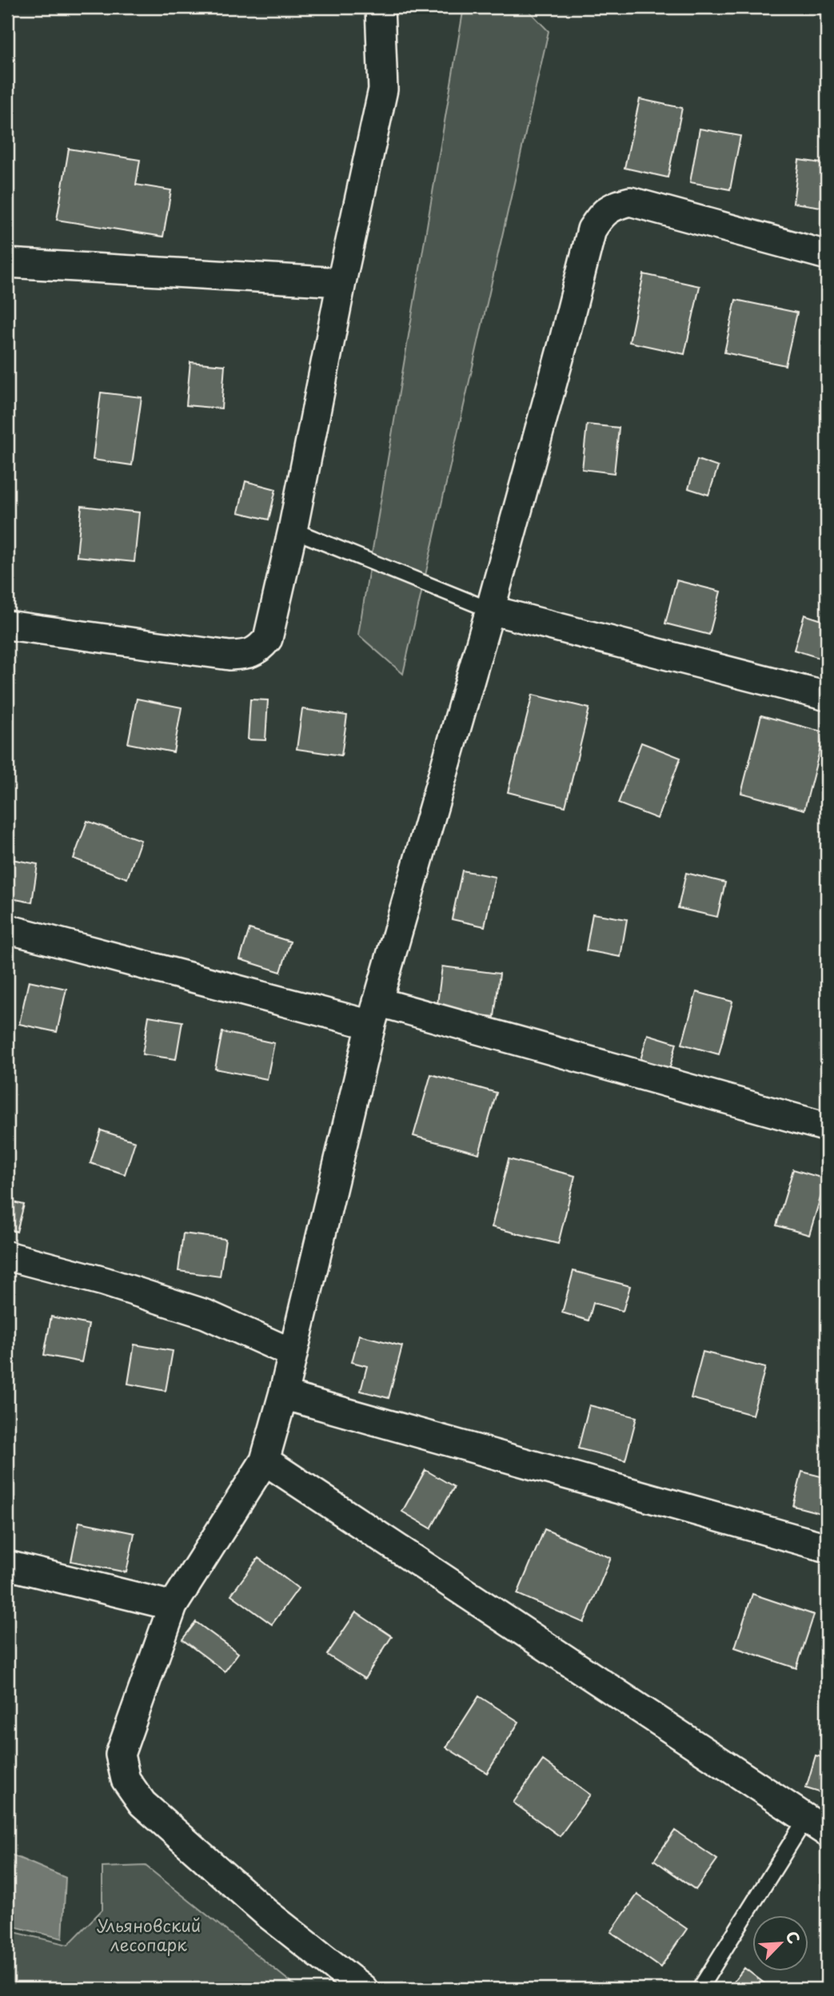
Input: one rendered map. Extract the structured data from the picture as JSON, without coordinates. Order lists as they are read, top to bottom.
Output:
{
  "parks": ["Ульяновский лесопарк"],
  "north": "top right"
}
